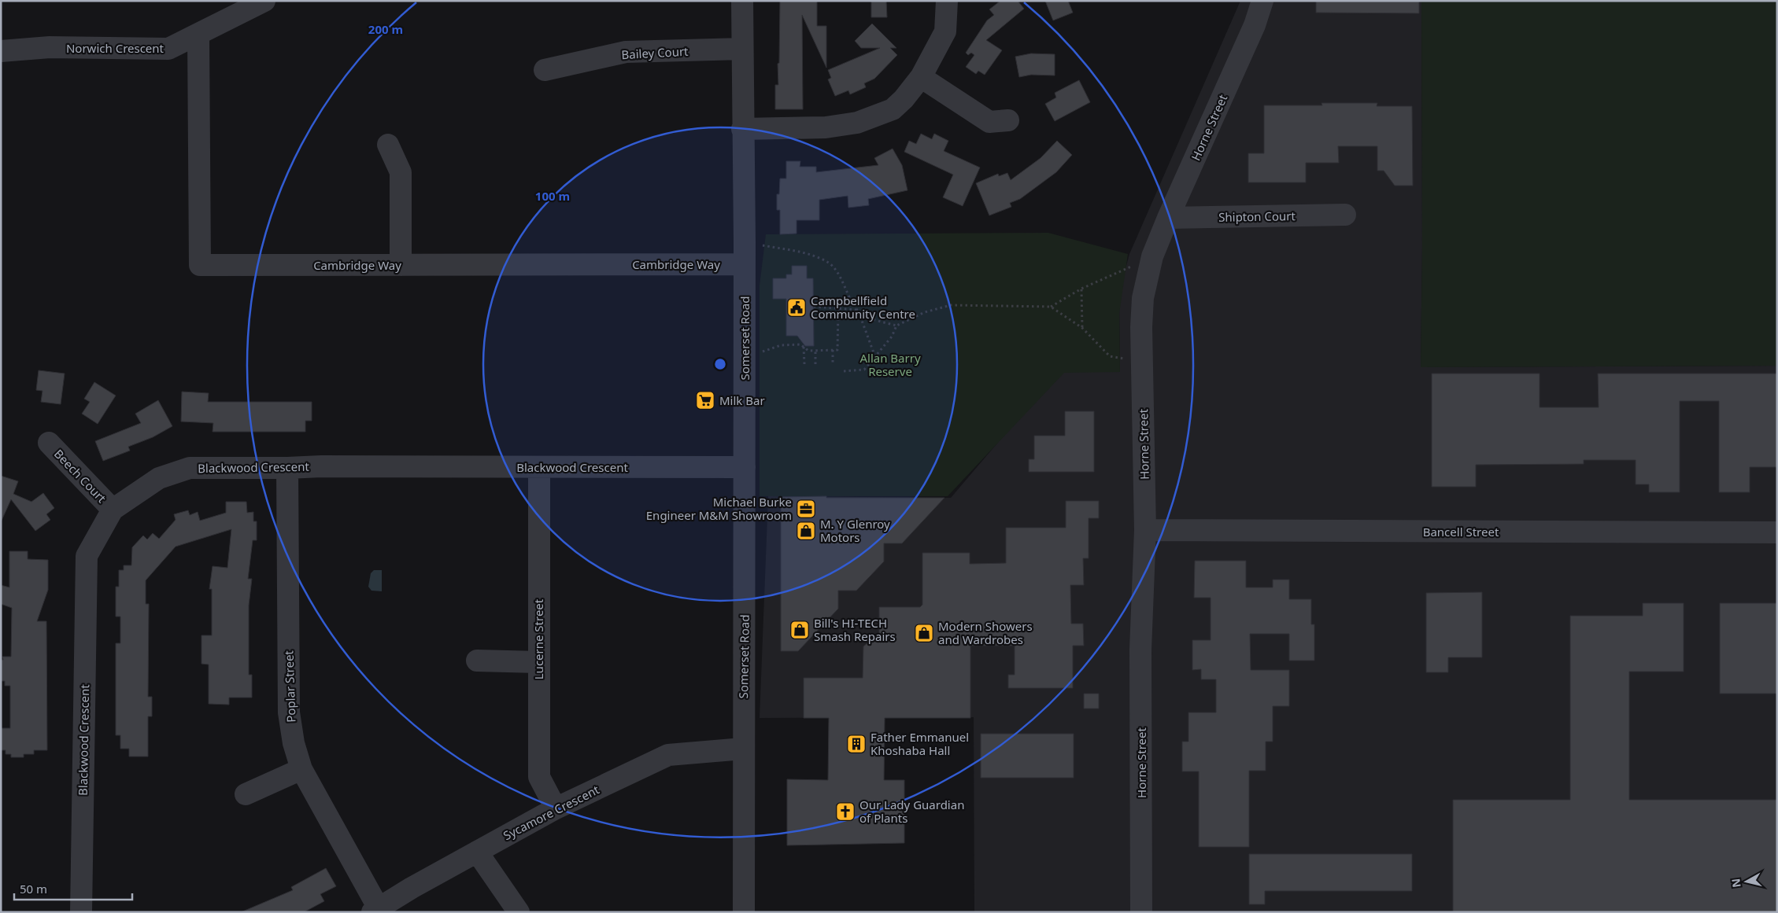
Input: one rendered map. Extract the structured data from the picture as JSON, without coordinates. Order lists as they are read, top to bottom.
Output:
{
  "streets": {
    "street": [
      "Norwich Crescent",
      "Bailey Court",
      "Horne Street",
      "Shipton Court",
      "Cambridge Way",
      "Somerset Road",
      "Blackwood Crescent",
      "Beech Court",
      "Bancell Street",
      "Lucerne Street",
      "Poplar Street",
      "Sycamore Crescent"
    ]
  },
  "crossings": [
    ["Norwich Crescent", "Cambridge Way"],
    ["Bailey Court", "Somerset Road"],
    ["Horne Street", "Shipton Court"],
    ["Horne Street", "Bancell Street"],
    ["Cambridge Way", "Somerset Road"],
    ["Somerset Road", "Blackwood Crescent"],
    ["Somerset Road", "Sycamore Crescent"],
    ["Blackwood Crescent", "Beech Court"],
    ["Blackwood Crescent", "Lucerne Street"],
    ["Blackwood Crescent", "Poplar Street"],
    ["Lucerne Street", "Sycamore Crescent"],
    ["Poplar Street", "Sycamore Crescent"]
  ],
  "parks": ["Allan Barry Reserve"],
  "places": {
    "public building": ["Campbellfield Community Centre"],
    "supermarket": ["Milk Bar"],
    "office": ["Michael Burke Engineer M&M Showroom"],
    "shop": ["M. Y Glenroy Motors", "Bill's HI-TECH Smash Repairs", "Modern Showers and Wardrobes"],
    "building": ["Father Emmanuel Khoshaba Hall"],
    "church": ["Our Lady Guardian of Plants"]
  },
  "scale_bar": "50 m",
  "north": "left",
  "rings": ["200 m", "100 m"]
}
